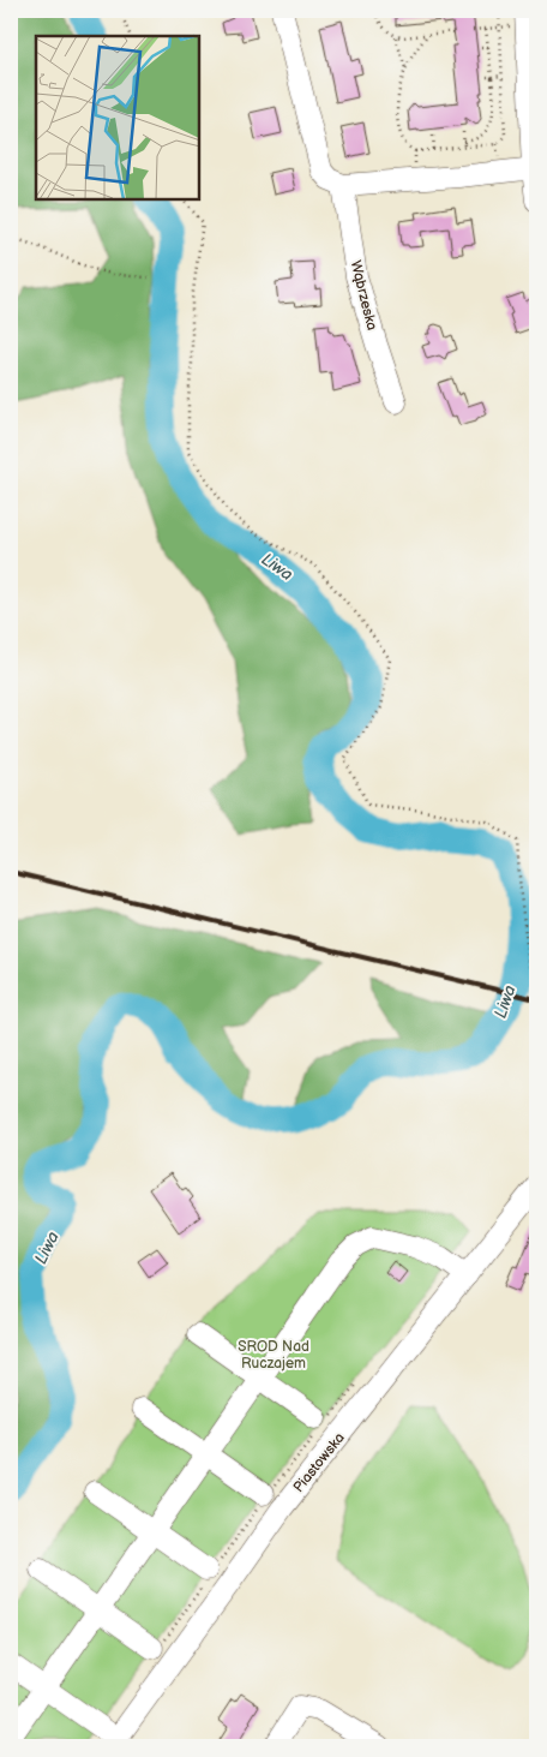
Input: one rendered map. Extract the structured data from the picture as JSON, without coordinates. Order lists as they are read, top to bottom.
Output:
{
  "streets": {
    "street": ["Wąbrzeska", "Piastowska"]
  },
  "water": ["Liwa"],
  "parks": ["SROD Nad Ruczajem"]
}
